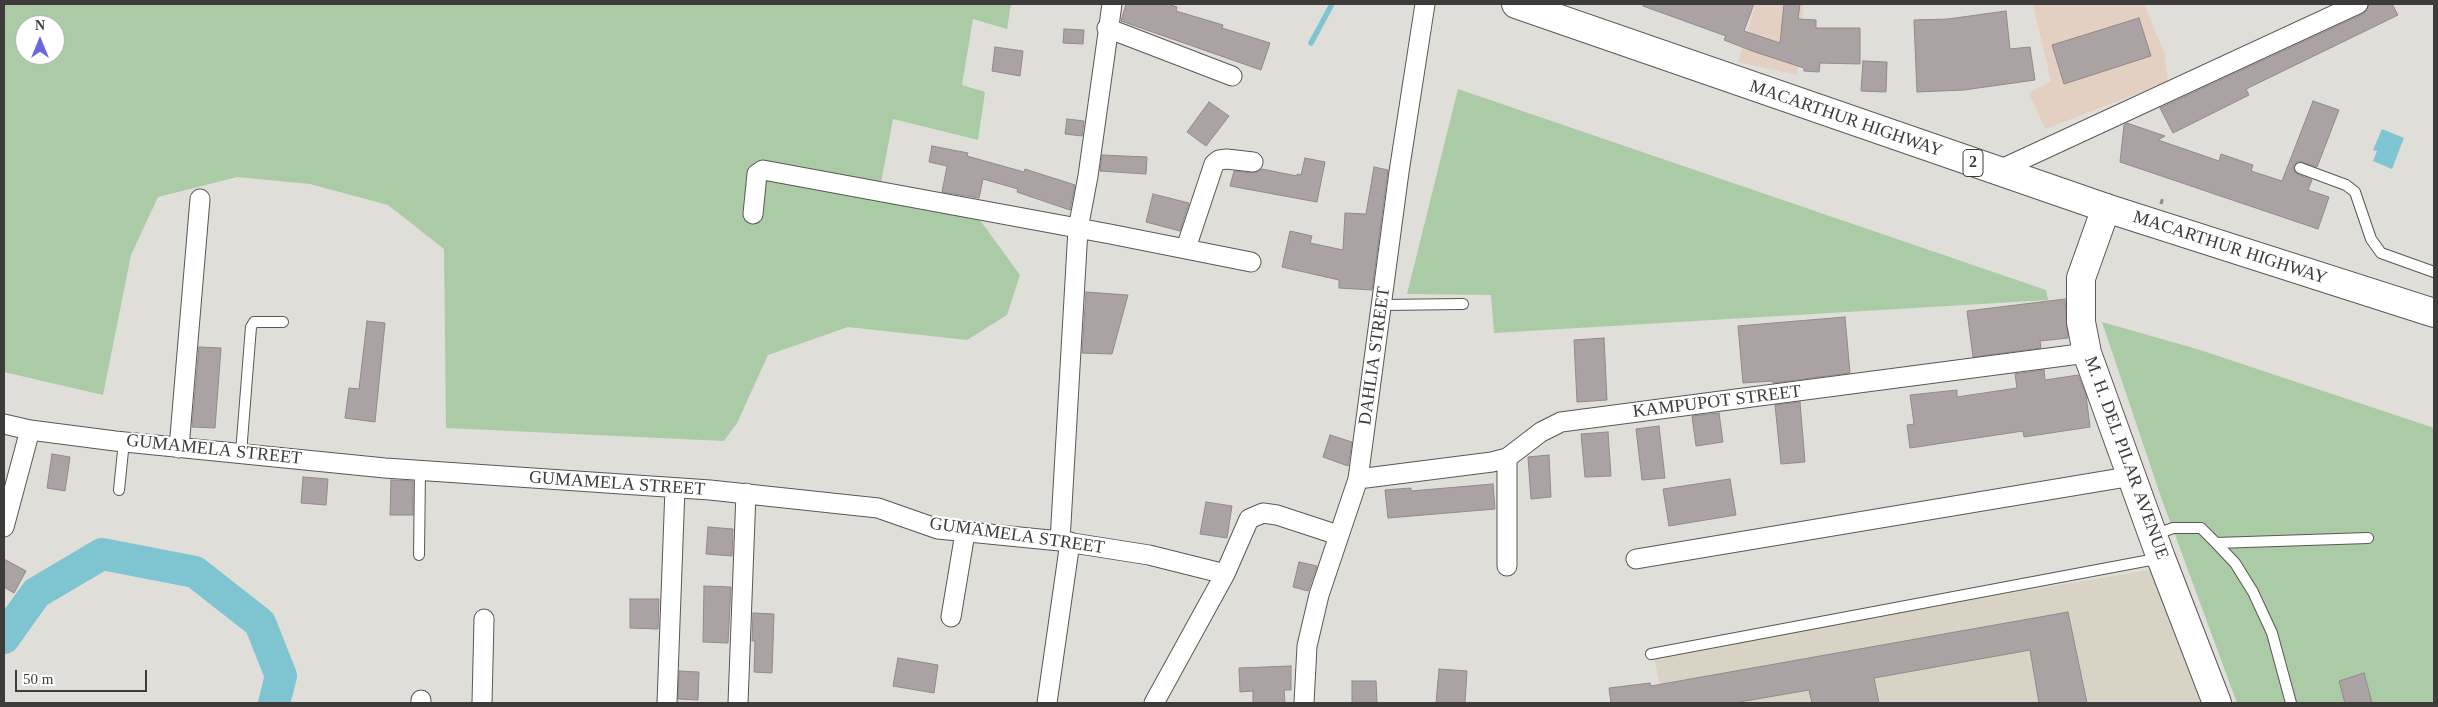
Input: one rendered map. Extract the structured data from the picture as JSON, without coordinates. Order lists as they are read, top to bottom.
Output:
{
  "streets": {
    "main road": ["MACARTHUR HIGHWAY", "2", "M. H. DEL PILAR AVENUE"],
    "street": ["DAHLIA STREET", "KAMPUPOT STREET", "GUMAMELA STREET"]
  },
  "crossings": [
    ["MACARTHUR HIGHWAY", "M. H. DEL PILAR AVENUE"],
    ["DAHLIA STREET", "KAMPUPOT STREET"],
    ["KAMPUPOT STREET", "M. H. DEL PILAR AVENUE"]
  ],
  "scale_bar": "50 m",
  "north": "top"
}
